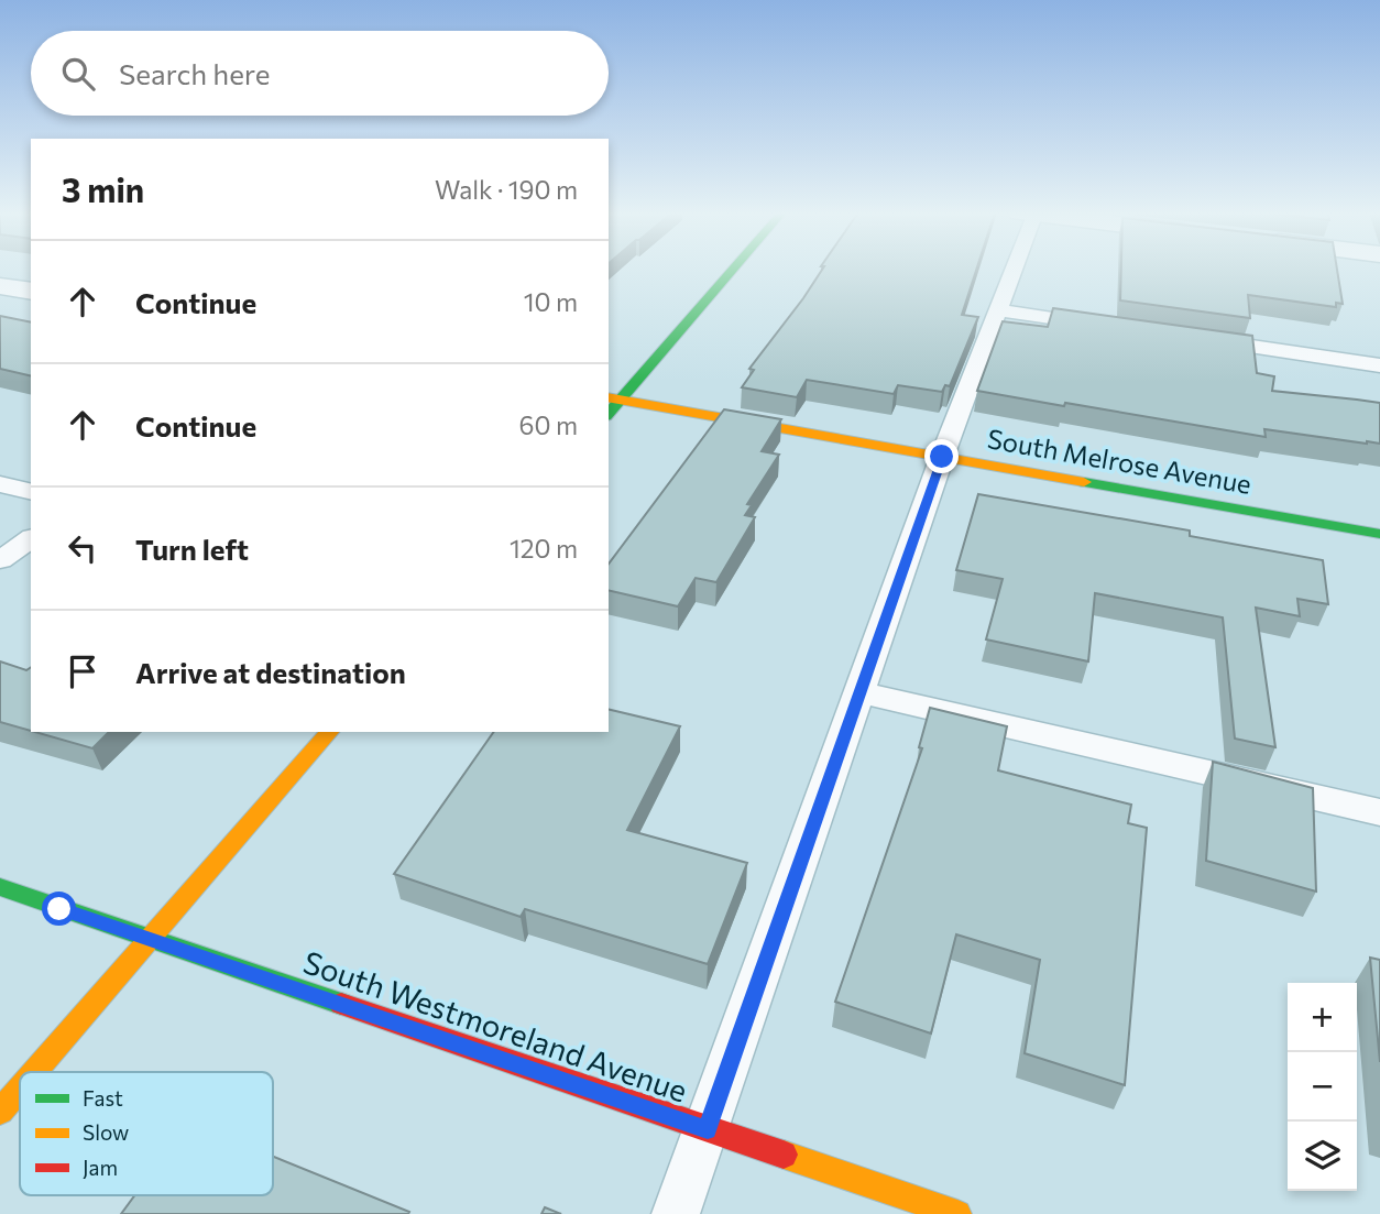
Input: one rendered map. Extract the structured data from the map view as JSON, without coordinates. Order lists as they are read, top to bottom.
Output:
{
  "streets": {
    "street": ["South Melrose Avenue", "South Westmoreland Avenue"]
  },
  "legend": ["Fast", "Slow", "Jam"],
  "page": {
    "search": "Search here",
    "heading": ["3 min", "Walk · 190 m"],
    "list": [
      ["Continue", "10 m"],
      ["Continue", "60 m"],
      ["Turn left", "120 m"],
      "Arrive at destination"
    ],
    "map_buttons": ["+", "−"]
  }
}
